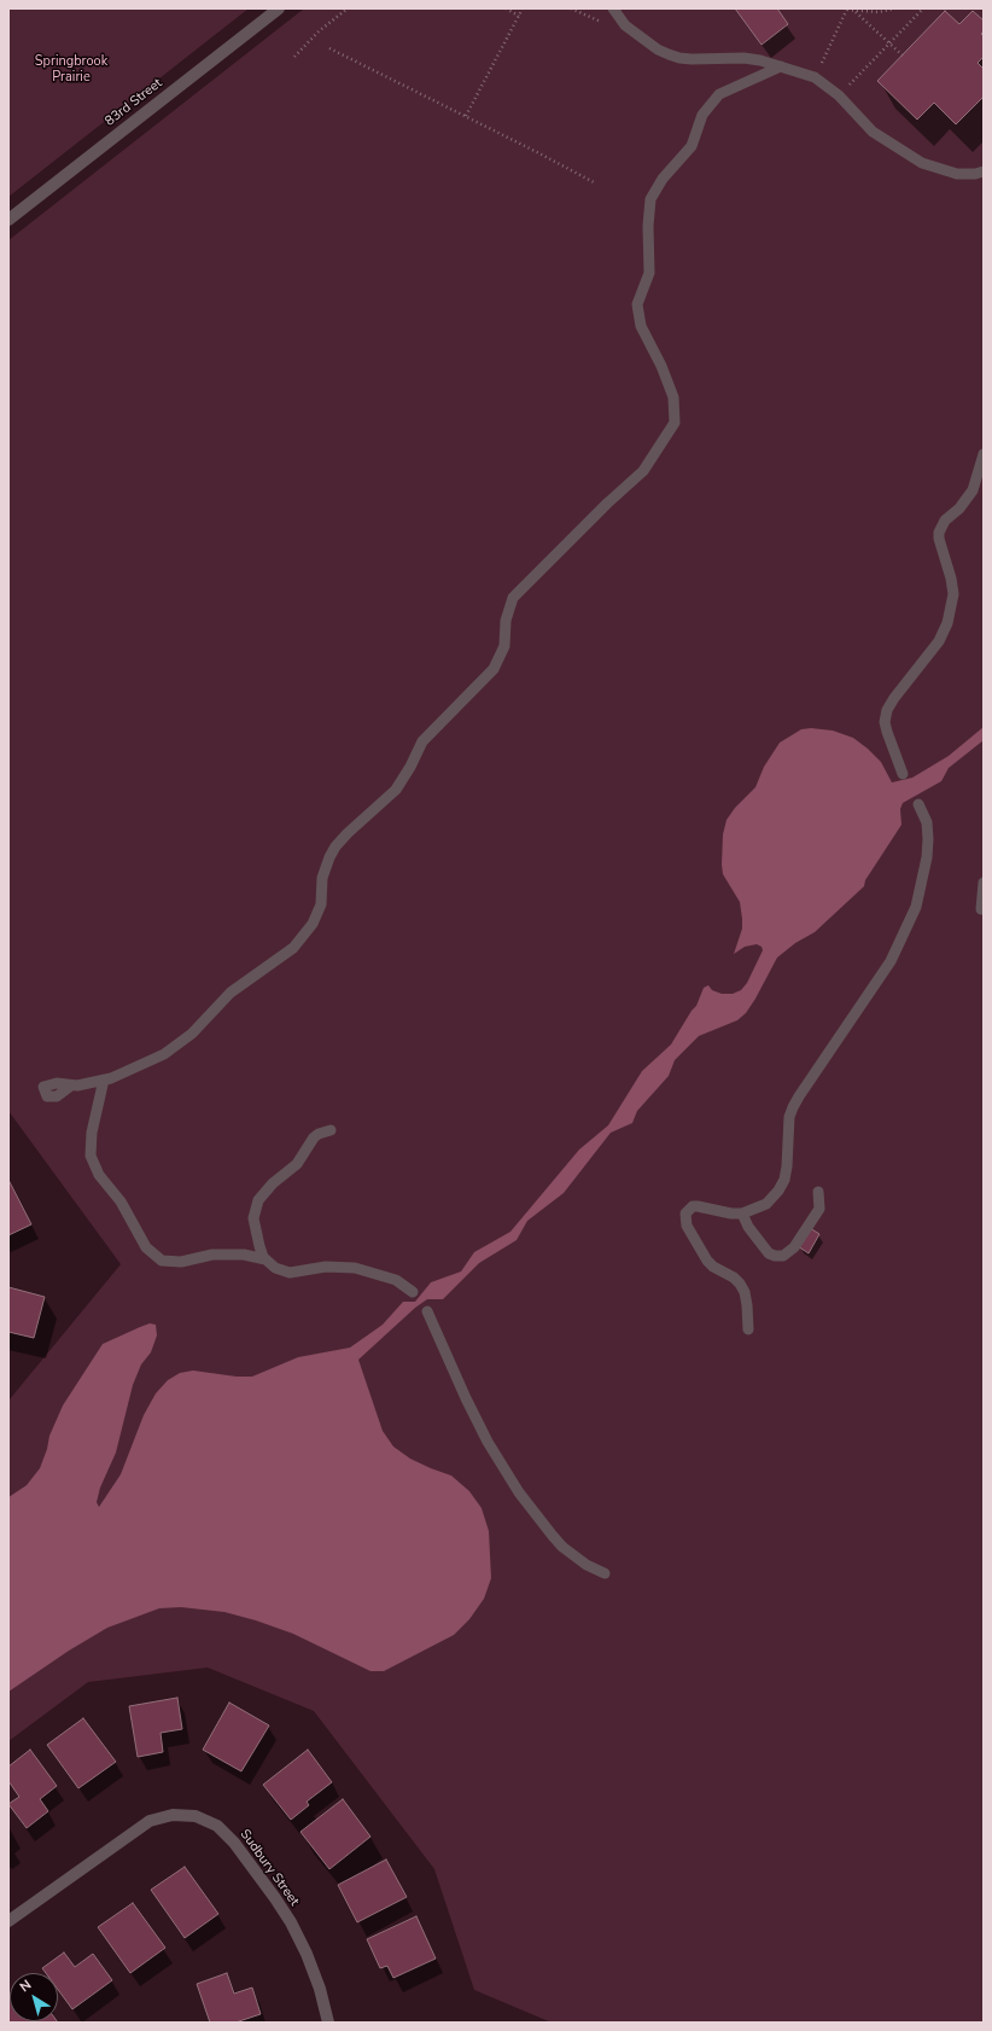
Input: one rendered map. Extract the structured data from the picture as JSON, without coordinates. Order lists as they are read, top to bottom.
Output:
{
  "streets": {
    "street": ["83rd Street", "Sudbury Street"]
  },
  "parks": ["Springbrook Prairie"],
  "north": "top left"
}
